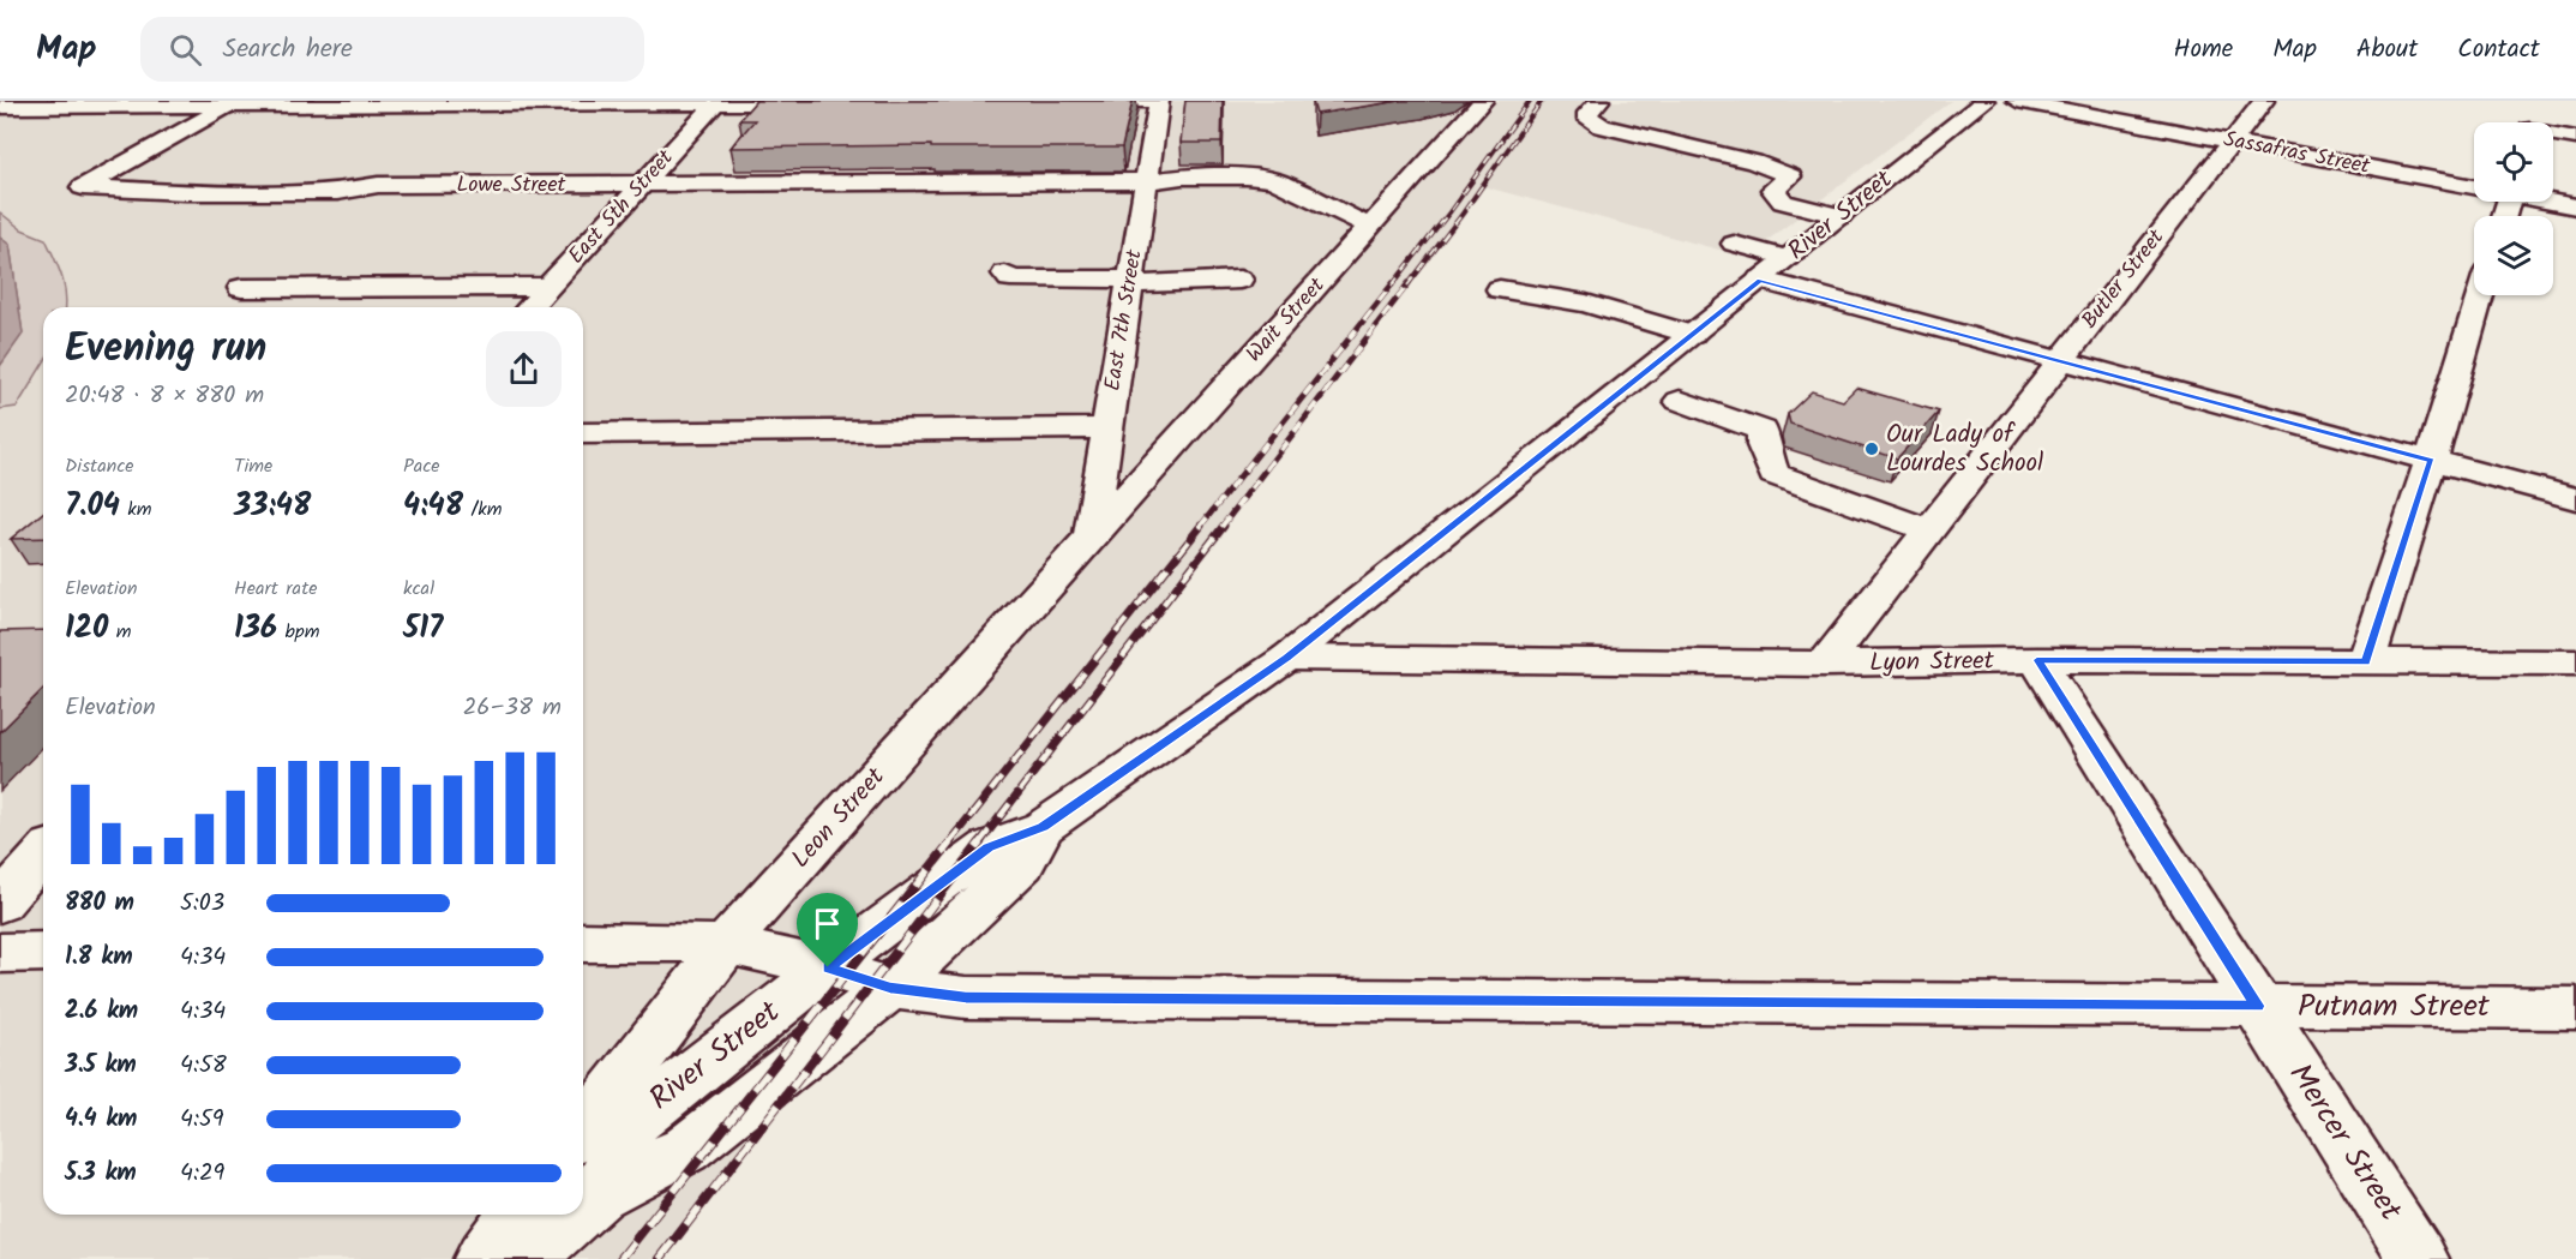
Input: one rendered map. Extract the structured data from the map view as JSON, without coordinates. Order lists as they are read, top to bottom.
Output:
{
  "streets": {
    "street": [
      "Sassafras Street",
      "Lowe Street",
      "East 5th Street",
      "River Street",
      "Butler Street",
      "East 7th Street",
      "Wait Street",
      "Lyon Street",
      "Leon Street",
      "Putnam Street",
      "Mercer Street"
    ]
  },
  "crossings": [
    ["Sassafras Street", "Butler Street"],
    ["Lowe Street", "East 5th Street"],
    ["Lowe Street", "East 7th Street"],
    ["Lowe Street", "Wait Street"],
    ["River Street", "Lyon Street"],
    ["River Street", "Putnam Street"],
    ["Butler Street", "Lyon Street"],
    ["East 7th Street", "Wait Street"],
    ["East 7th Street", "Leon Street"],
    ["Wait Street", "Leon Street"],
    ["Lyon Street", "Mercer Street"],
    ["Leon Street", "Putnam Street"],
    ["Putnam Street", "Mercer Street"]
  ],
  "places": ["Our Lady of Lourdes School"],
  "page": {
    "header": "Map",
    "search": "Search here",
    "nav": [
      "Home",
      "Map",
      "About",
      "Contact"
    ],
    "heading": ["Evening run", "20:48 · 8 × 880 m"],
    "stats": [
      ["Distance", "7.04 km"],
      ["Time", "33:48"],
      ["Pace", "4:48 /km"],
      ["Elevation", "120 m"],
      ["Heart rate", "136 bpm"],
      ["kcal", "517"]
    ],
    "chart": ["Elevation", "26–38 m"],
    "list": [
      {
        "name": "880 m",
        "note": "5:03"
      },
      {
        "name": "1.8 km",
        "note": "4:34"
      },
      {
        "name": "2.6 km",
        "note": "4:34"
      },
      {
        "name": "3.5 km",
        "note": "4:58"
      },
      {
        "name": "4.4 km",
        "note": "4:59"
      },
      {
        "name": "5.3 km",
        "note": "4:29"
      }
    ]
  }
}
